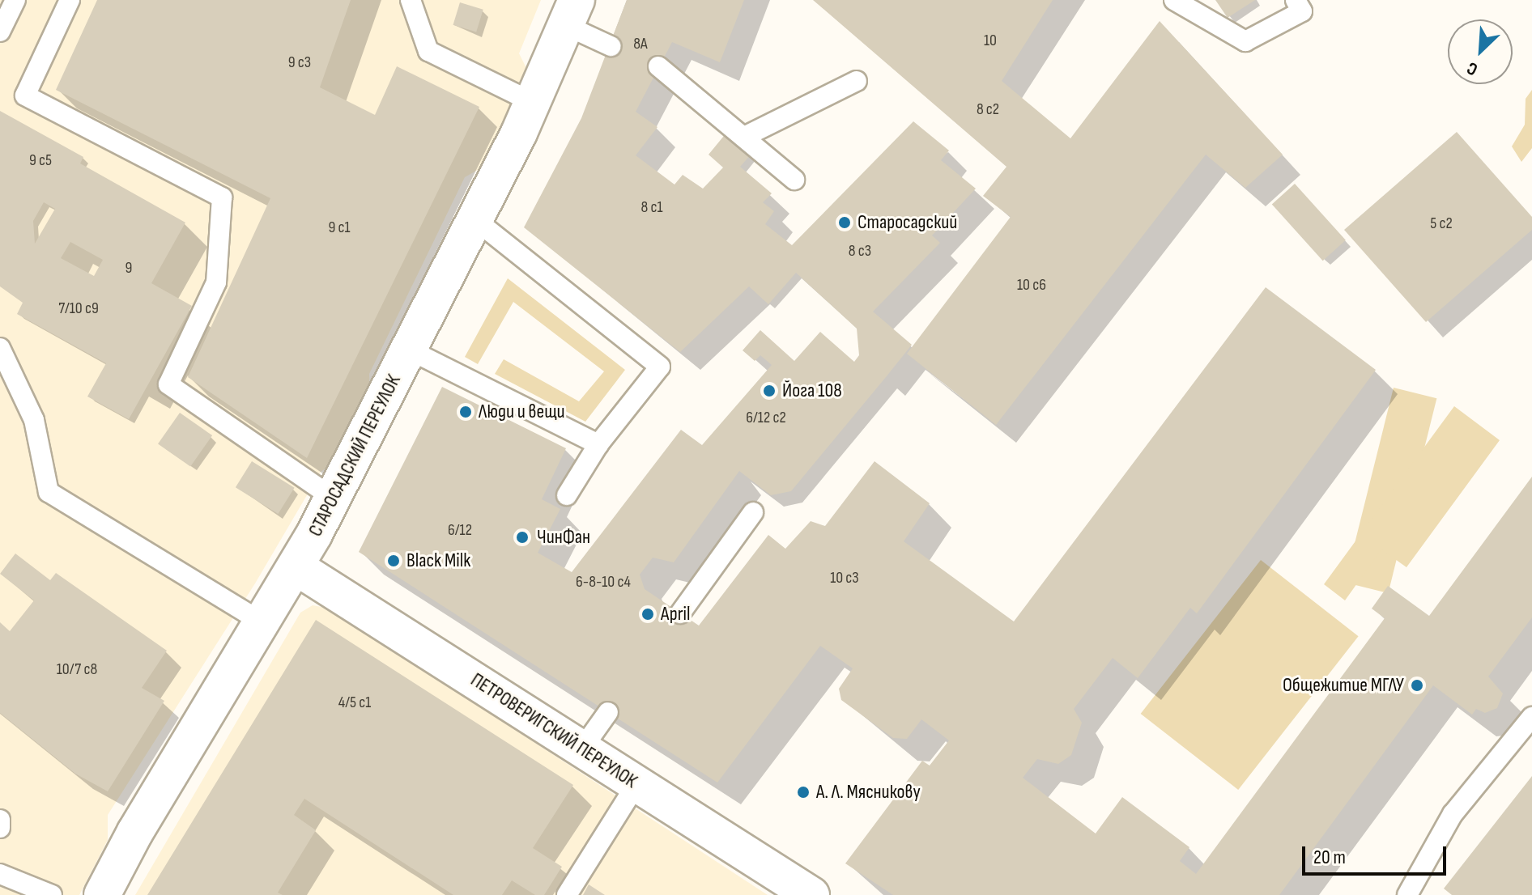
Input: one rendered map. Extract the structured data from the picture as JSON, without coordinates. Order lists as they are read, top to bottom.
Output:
{
  "streets": {
    "street": ["СТАРОСАДСКИЙ ПЕРЕУЛОК", "ПЕТРОВЕРИГСКИЙ ПЕРЕУЛОК"]
  },
  "crossings": [
    ["СТАРОСАДСКИЙ ПЕРЕУЛОК", "ПЕТРОВЕРИГСКИЙ ПЕРЕУЛОК"]
  ],
  "places": [
    "Старосадский",
    "Йога 108",
    "Люди и вещи",
    "ЧинФан",
    "Black Milk",
    "April",
    "Общежитие МГЛУ",
    "А. Л. Мясникову"
  ],
  "house_numbers": [
    "10",
    "8А",
    "9 с3",
    "8 с2",
    "9 с5",
    "8 с1",
    "5 с2",
    "9 с1",
    "8 с3",
    "9",
    "10 с6",
    "7/10 с9",
    "6/12 с2",
    "6/12",
    "10 с3",
    "6-8-10 с4",
    "10/7 с8",
    "4/5 с1"
  ],
  "scale_bar": "20 m",
  "north": "bottom left"
}
